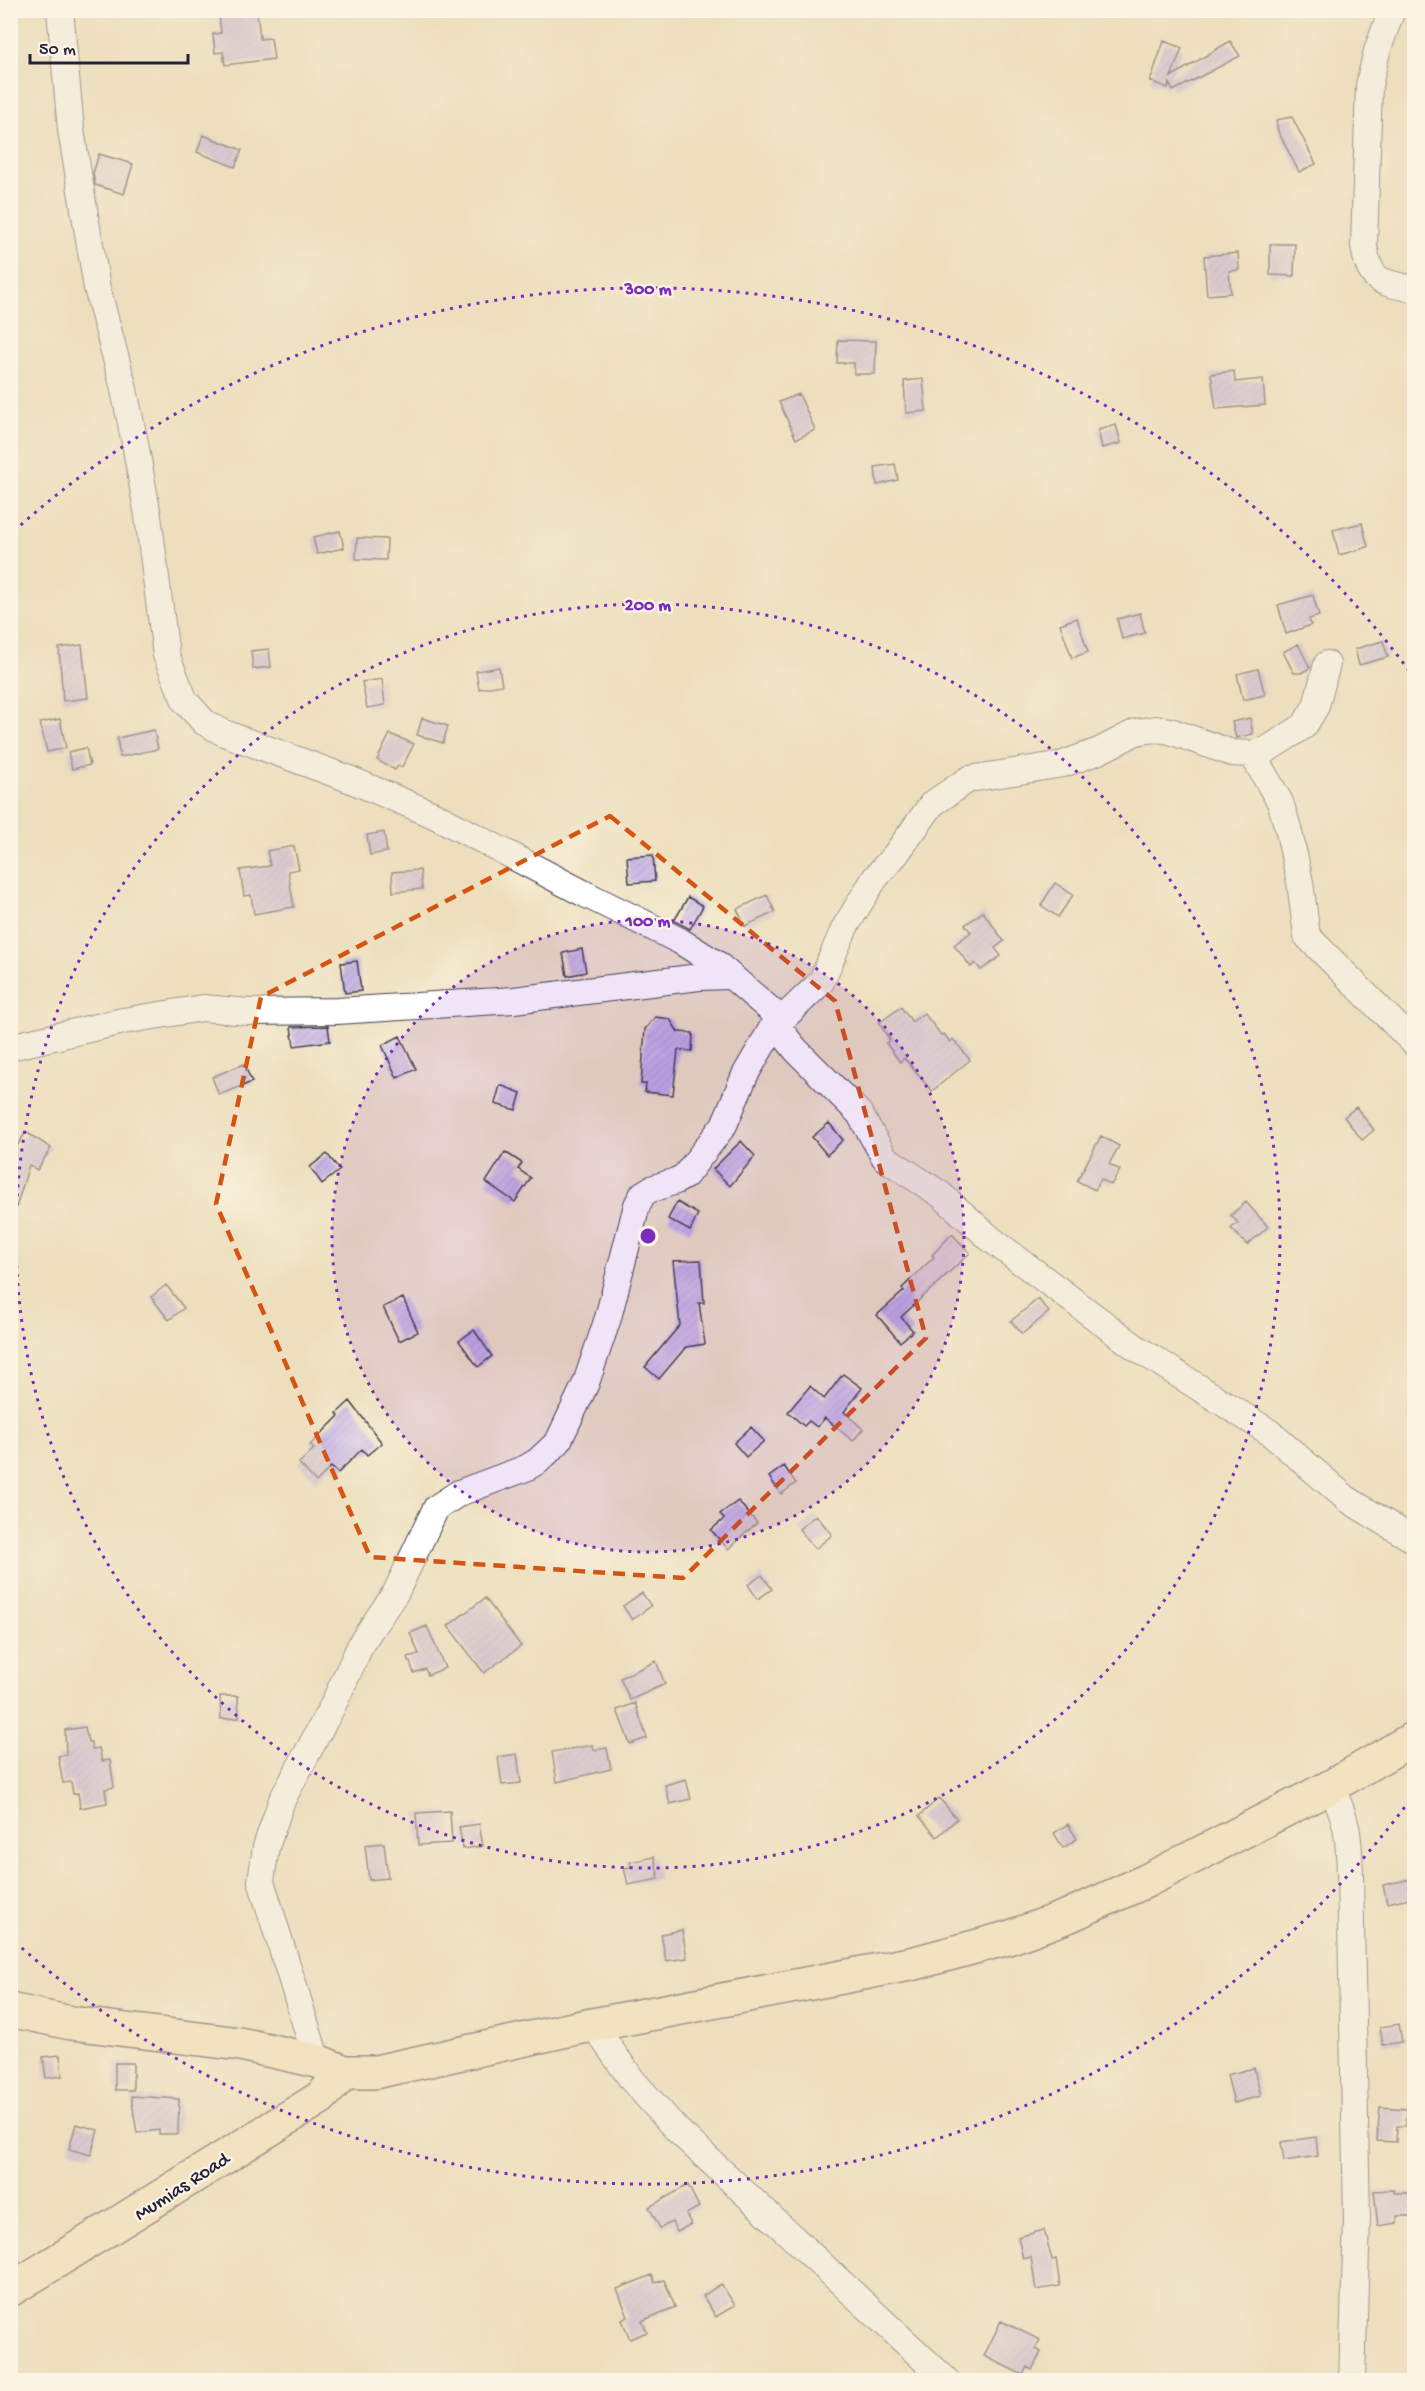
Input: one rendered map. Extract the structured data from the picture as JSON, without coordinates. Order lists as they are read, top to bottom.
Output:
{
  "streets": {
    "street": ["Mumias Road"]
  },
  "scale_bar": "50 m",
  "rings": ["300 m", "200 m", "100 m"]
}
